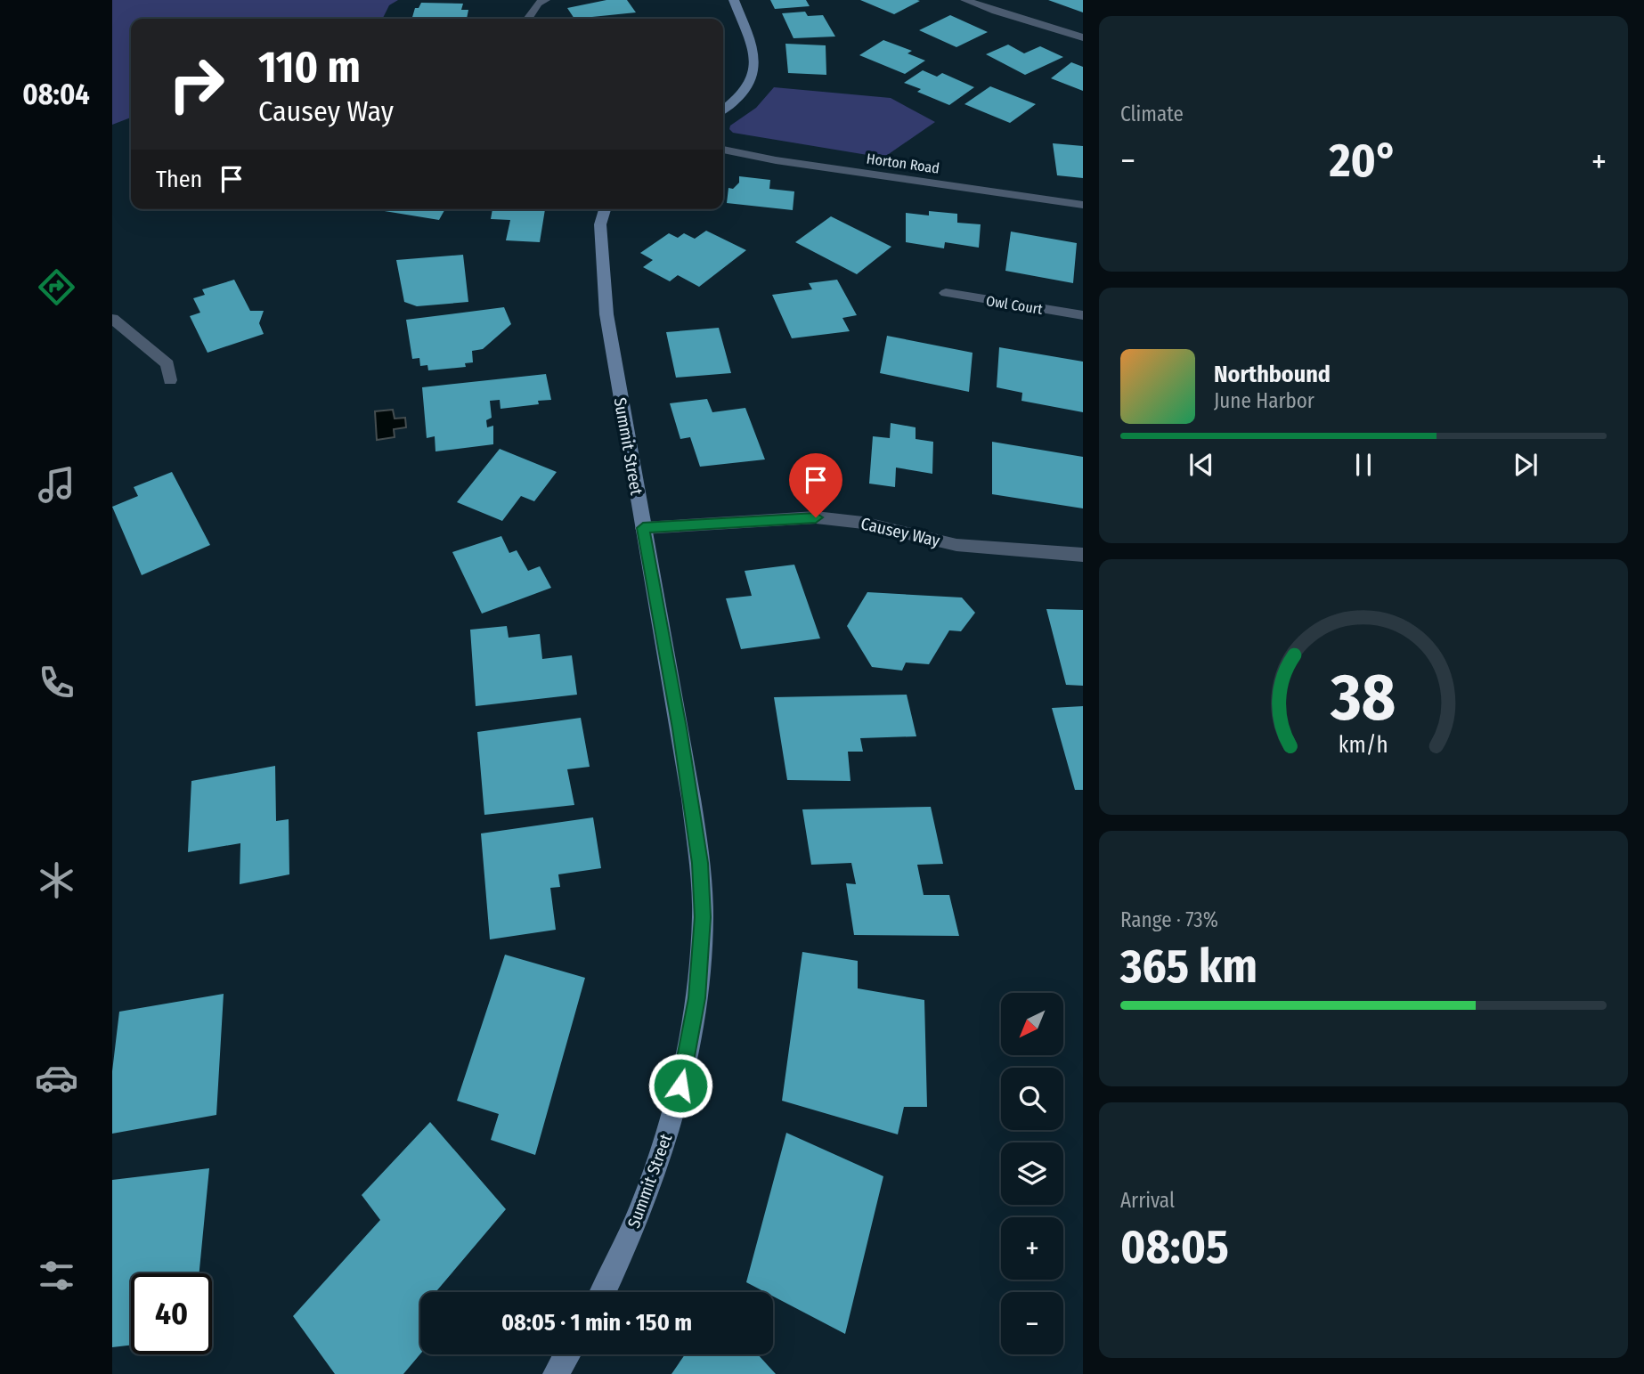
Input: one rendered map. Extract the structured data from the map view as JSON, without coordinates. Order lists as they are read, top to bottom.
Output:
{
  "streets": {
    "street": [
      "Horton Road",
      "Owl Court",
      "Summit Street",
      "Causey Way"
    ]
  },
  "crossings": [
    ["Summit Street", "Causey Way"]
  ],
  "north": "bottom left",
  "page": {
    "tabs": "08:04",
    "tile": [
      "Climate",
      ["Range · 73%", "365 km"],
      ["Arrival", "08:05"]
    ],
    "turn": ["110 m", "Causey Way"],
    "heat": ["−", "20°", "+"],
    "then": "Then",
    "song": ["Northbound", "June Harbor"],
    "map_buttons": ["+", "−"],
    "limit": "40",
    "trip": "08:05 · 1 min · 150 m",
    "gauge": ["38", "km/h"]
  }
}
